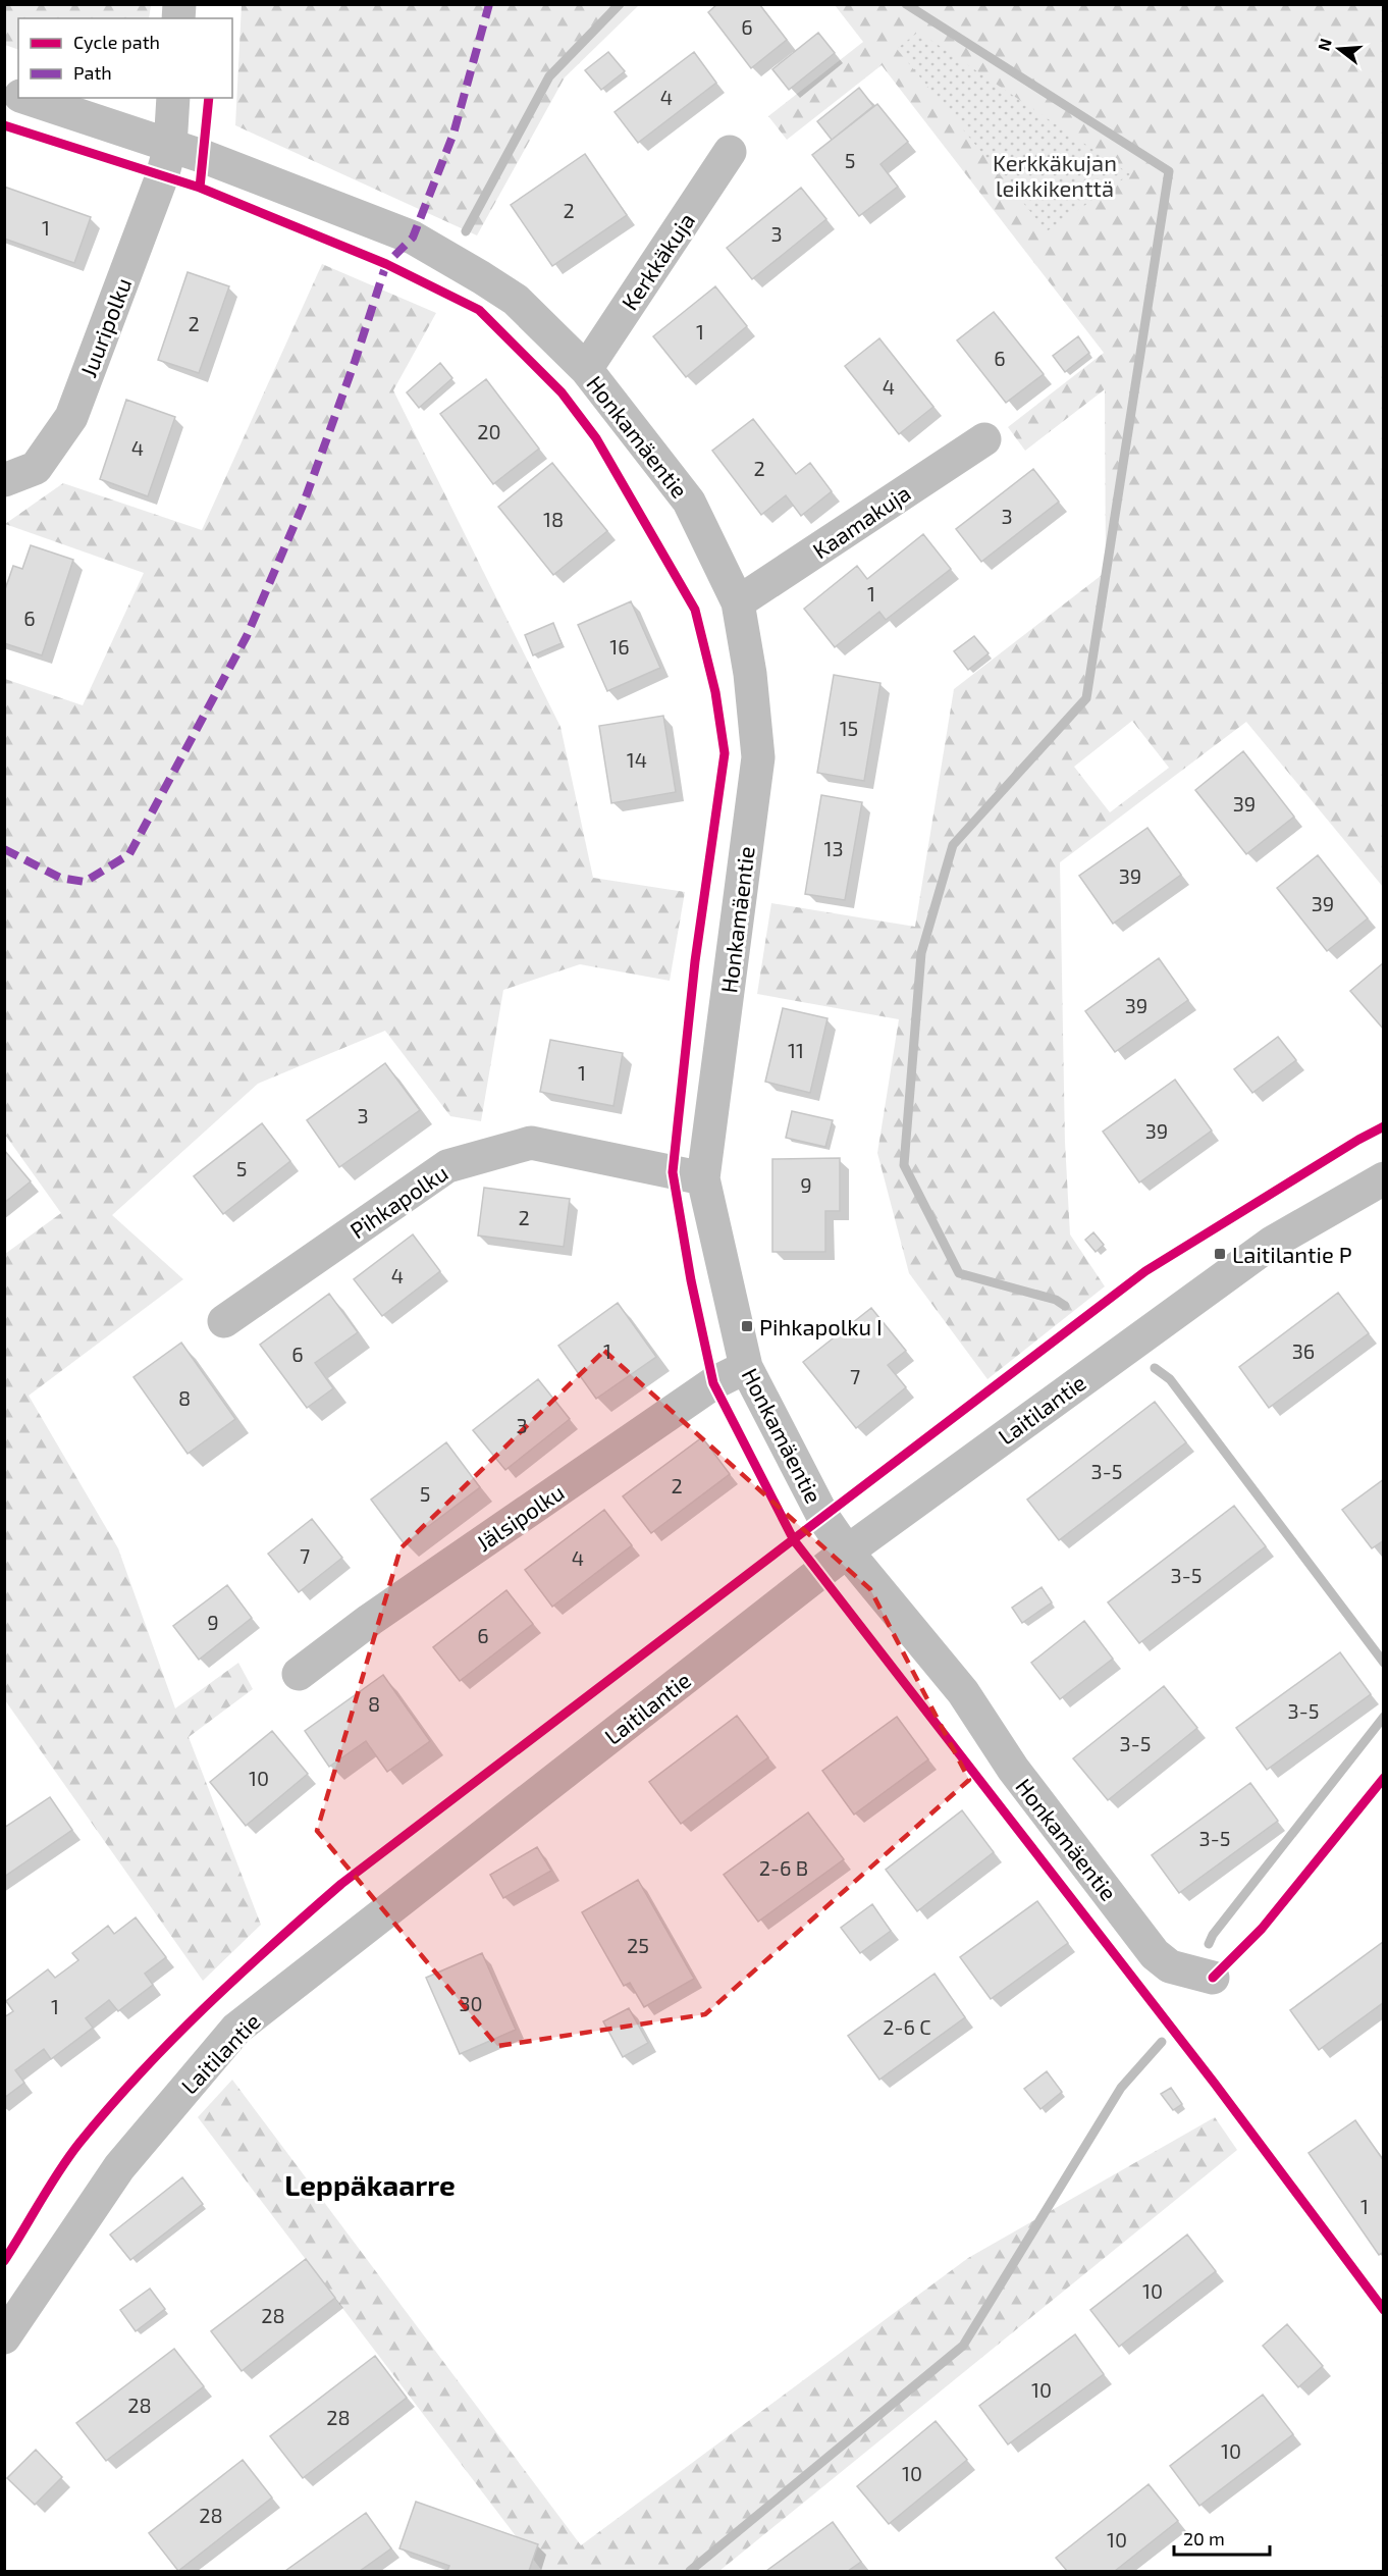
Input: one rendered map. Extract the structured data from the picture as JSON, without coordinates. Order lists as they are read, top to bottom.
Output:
{
  "streets": {
    "street": [
      "Kerkkäkuja",
      "Juuripolku",
      "Honkamäentie",
      "Kaamakuja",
      "Pihkapolku",
      "Laitilantie",
      "Jälsipolku"
    ]
  },
  "crossings": [
    ["Kerkkäkuja", "Honkamäentie"],
    ["Juuripolku", "Honkamäentie"],
    ["Honkamäentie", "Kaamakuja"],
    ["Honkamäentie", "Pihkapolku"],
    ["Honkamäentie", "Laitilantie"],
    ["Honkamäentie", "Jälsipolku"]
  ],
  "districts": ["Leppäkaarre"],
  "parks": ["Kerkkäkujan leikkikenttä"],
  "places": {
    "transit": ["Laitilantie P", "Pihkapolku I"]
  },
  "house_numbers": [
    "6",
    "4",
    "5",
    "2",
    "1",
    "3",
    "2",
    "1",
    "6",
    "4",
    "20",
    "4",
    "2",
    "3",
    "18",
    "1",
    "6",
    "16",
    "15",
    "14",
    "39",
    "13",
    "39",
    "39",
    "39",
    "11",
    "1",
    "3",
    "39",
    "5",
    "9",
    "2",
    "4",
    "1",
    "36",
    "6",
    "7",
    "8",
    "3",
    "3-5",
    "2",
    "5",
    "7",
    "4",
    "3-5",
    "9",
    "6",
    "8",
    "3-5",
    "3-5",
    "10",
    "3-5",
    "2-6 B",
    "25",
    "30",
    "1",
    "2-6 C",
    "1",
    "10",
    "28",
    "10",
    "28",
    "28",
    "10",
    "10",
    "28",
    "10"
  ],
  "legend": ["Cycle path", "Path"],
  "scale_bar": "20 m",
  "north": "left"
}
